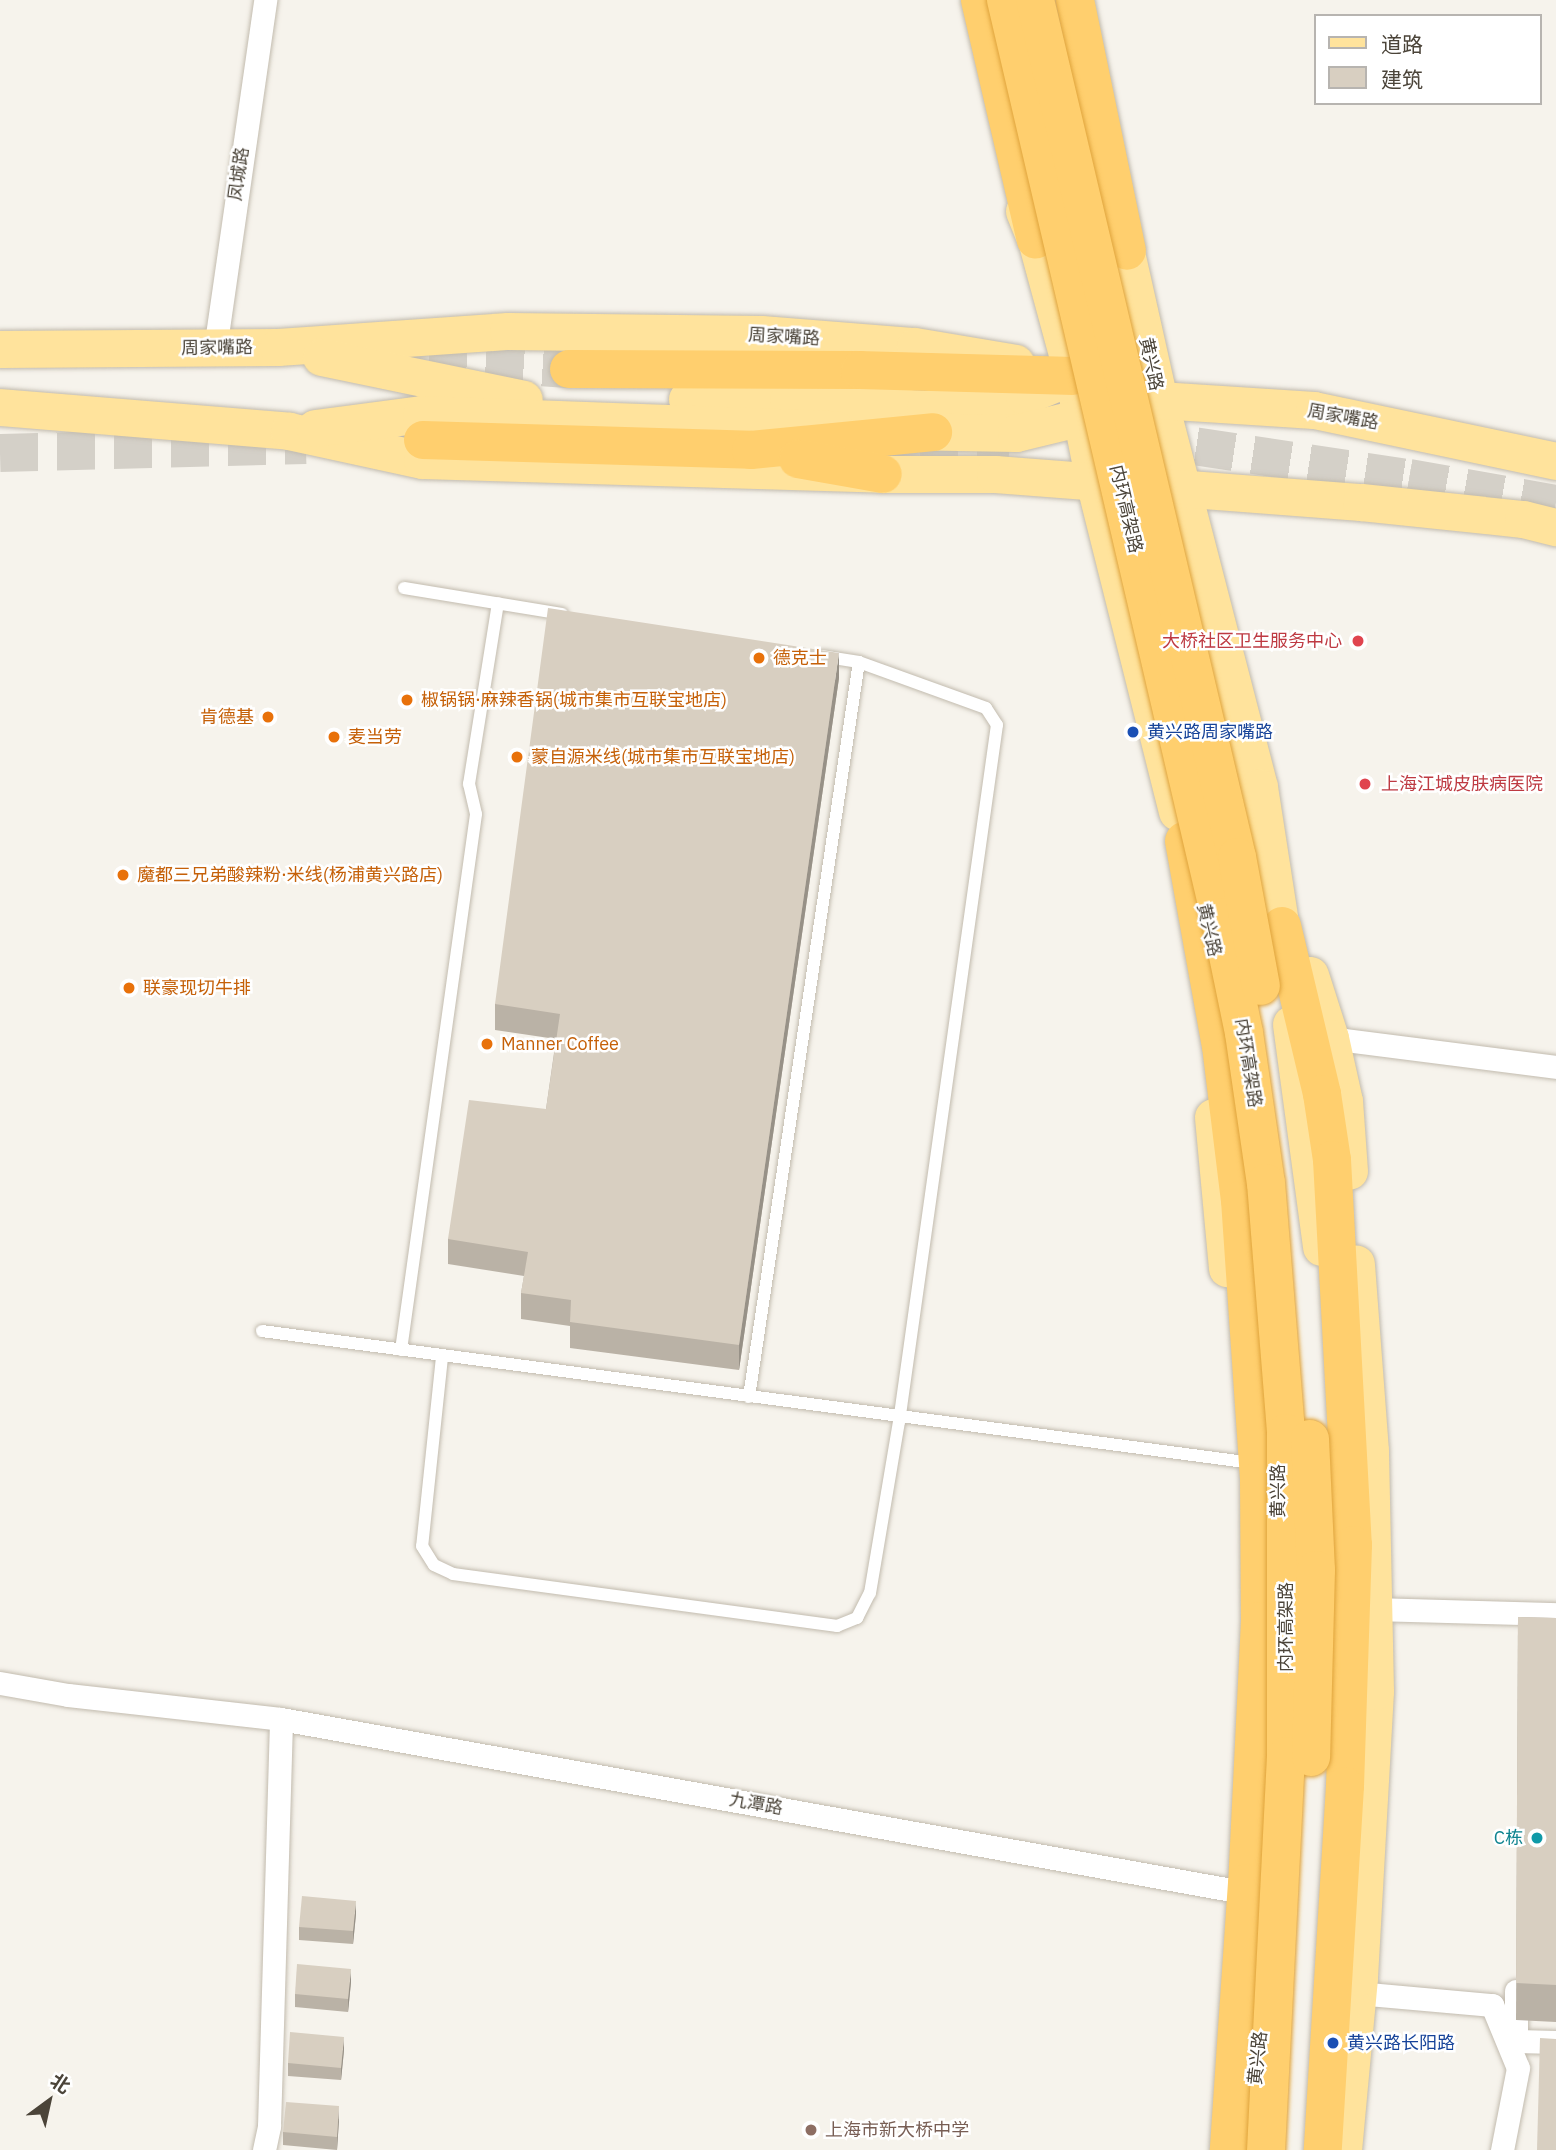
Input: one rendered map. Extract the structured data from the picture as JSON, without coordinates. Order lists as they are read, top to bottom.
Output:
{
  "streets": {
    "highway": ["内环高架路"],
    "main road": ["周家嘴路", "黄兴路"],
    "street": ["凤城路", "九潭路"]
  },
  "crossings": [
    ["凤城路", "周家嘴路"],
    ["周家嘴路", "黄兴路"],
    ["黄兴路", "九潭路"]
  ],
  "places": [
    "大桥社区卫生服务中心",
    "德克士",
    "椒锅锅·麻辣香锅(城市集市互联宝地店)",
    "肯德基",
    "黄兴路周家嘴路",
    "麦当劳",
    "蒙自源米线(城市集市互联宝地店)",
    "上海江城皮肤病医院",
    "魔都三兄弟酸辣粉·米线(杨浦黄兴路店)",
    "联豪现切牛排",
    "Manner Coffee",
    "C栋",
    "黄兴路长阳路",
    "上海市新大桥中学"
  ],
  "legend": ["道路", "建筑"],
  "north": "top right"
}
